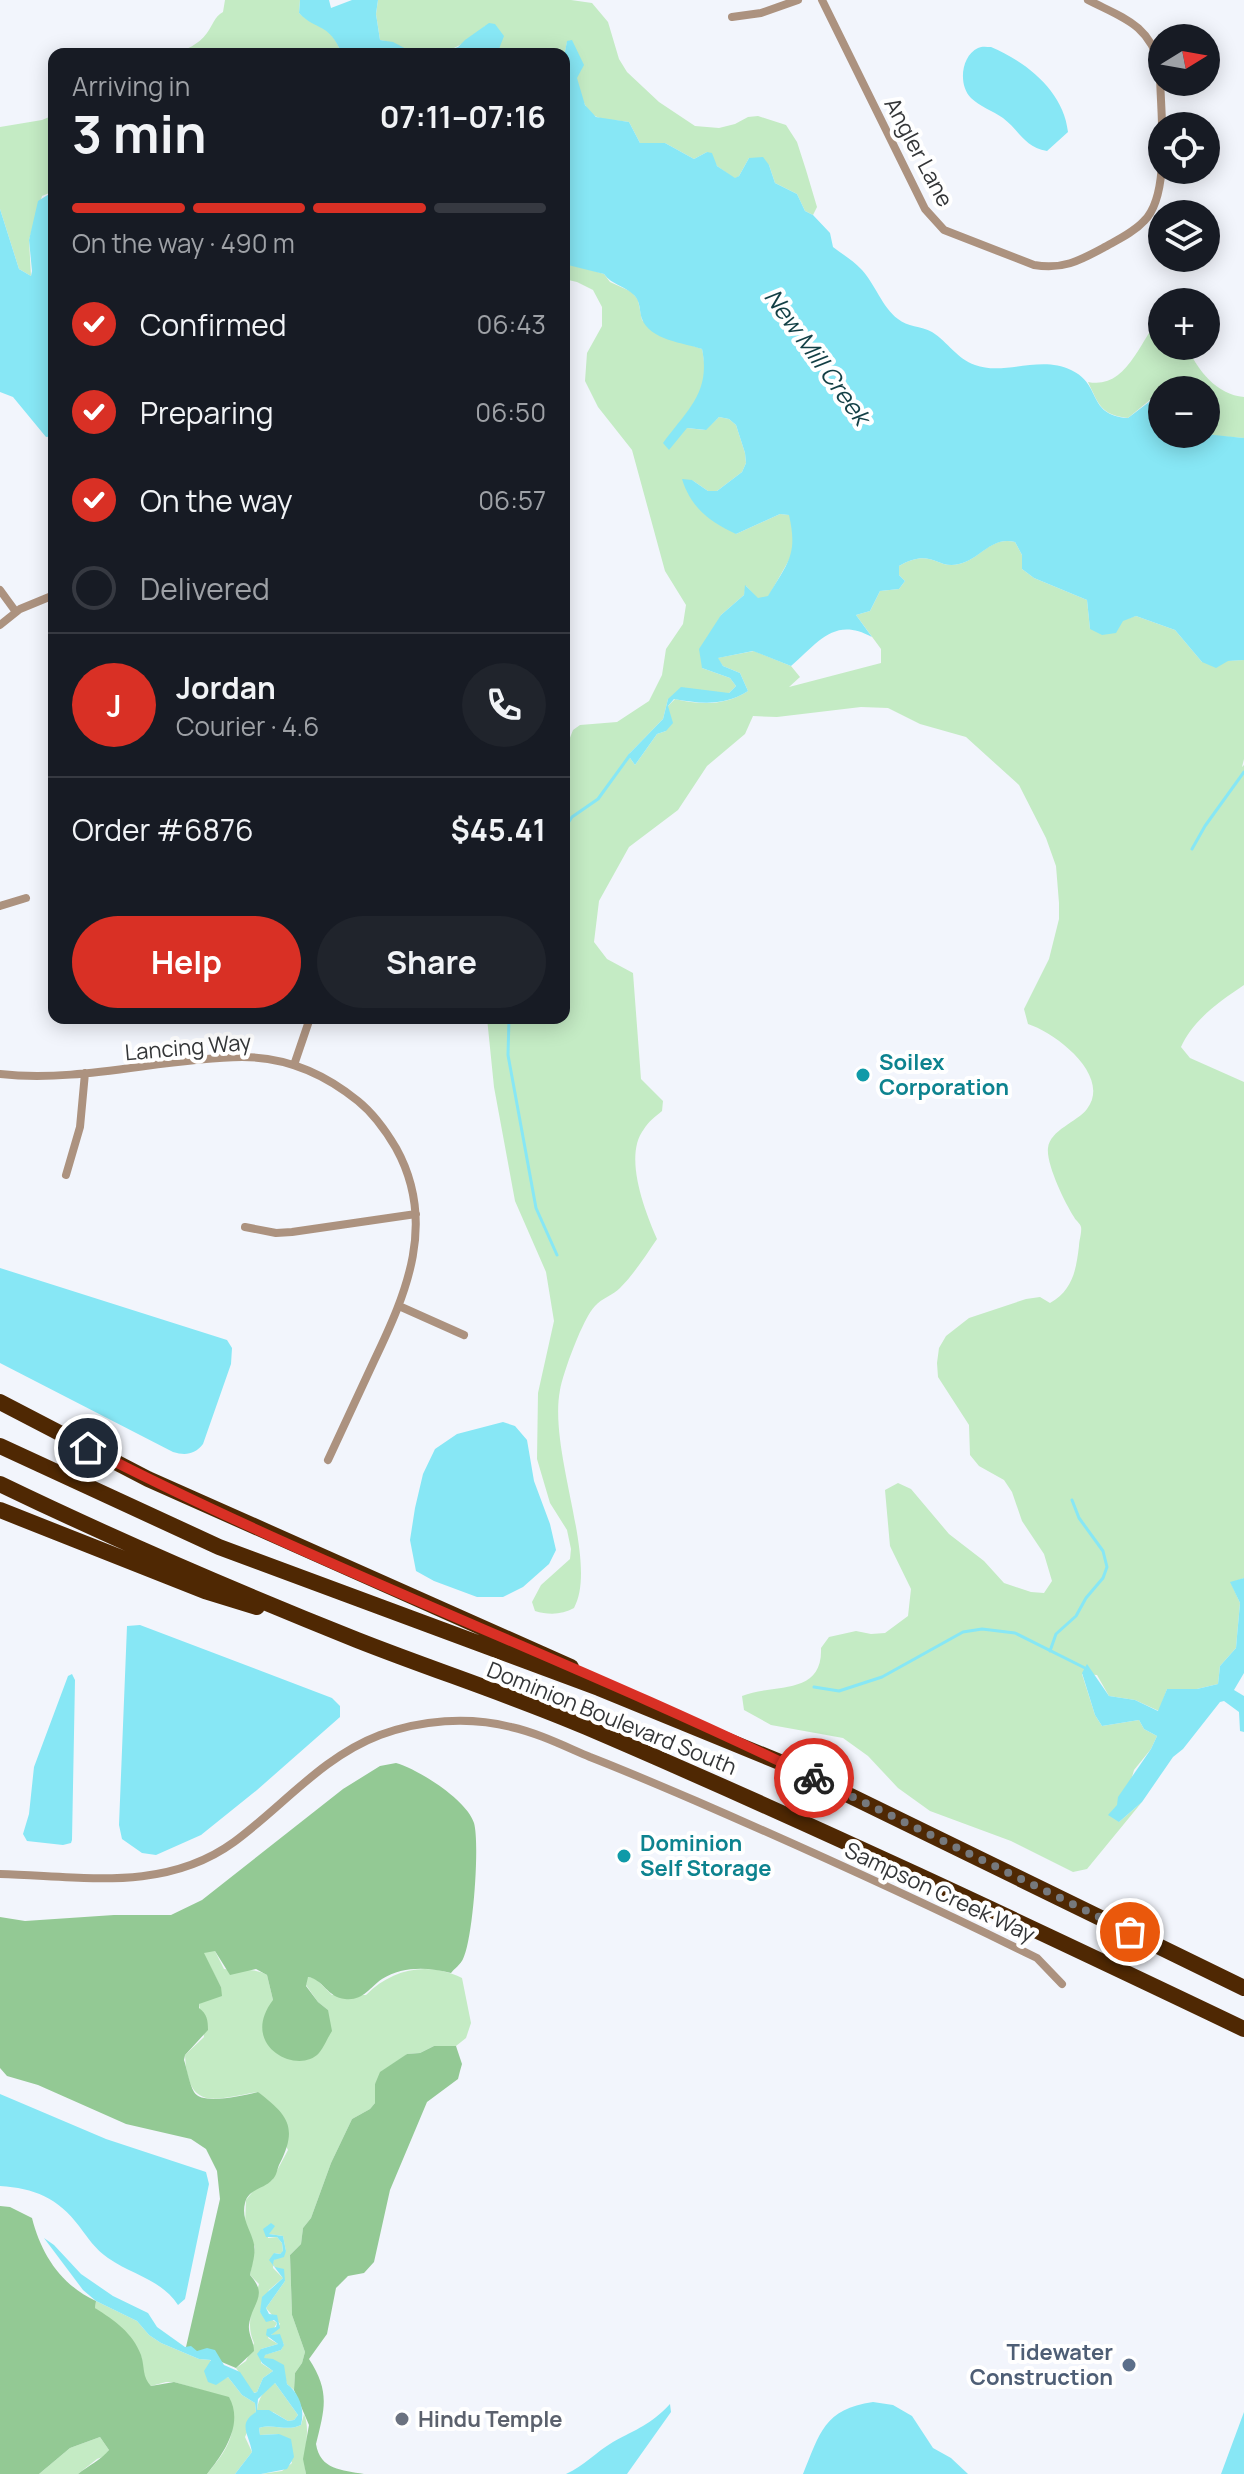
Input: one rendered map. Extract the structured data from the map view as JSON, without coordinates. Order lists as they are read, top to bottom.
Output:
{
  "streets": {
    "highway": ["Dominion Boulevard South"],
    "street": ["Angler Lane", "Lancing Way", "Sampson Creek Way"]
  },
  "water": ["New Mill Creek"],
  "places": [
    "Soilex Corporation",
    "Dominion Self Storage",
    "Tidewater Construction",
    "Hindu Temple"
  ],
  "north": "right",
  "page": {
    "map_buttons": ["+", "−"],
    "heading": ["3 min", "Arriving in", "07:11–07:16"],
    "panel": [
      "Jordan",
      "Courier · 4.6",
      "Order #6876",
      "$45.41"
    ],
    "bar": "On the way · 490 m",
    "list": [
      ["Confirmed", "06:43"],
      ["Preparing", "06:50"],
      ["On the way", "06:57"],
      "Delivered"
    ],
    "round": "J",
    "buttons": ["Help", "Share"]
  }
}
